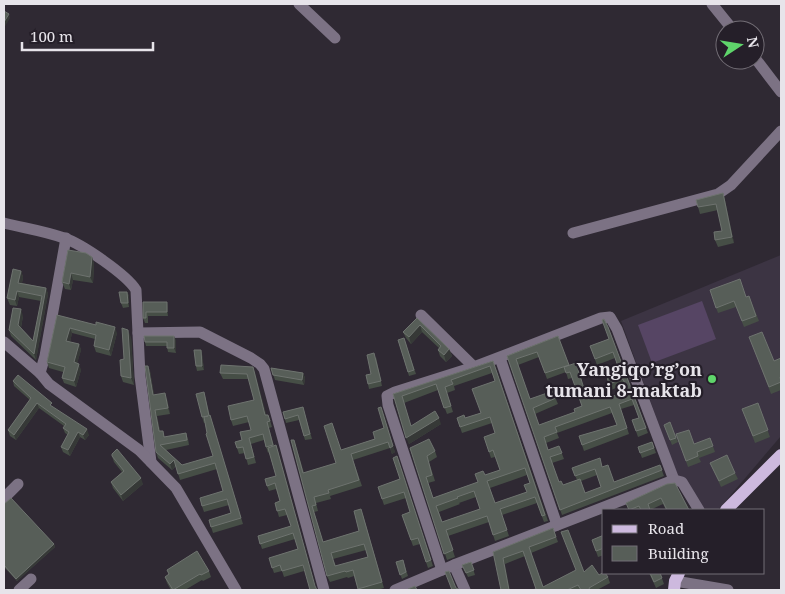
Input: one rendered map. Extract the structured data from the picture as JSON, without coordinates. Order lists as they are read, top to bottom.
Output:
{
  "places": ["Yangiqo’rg’on tumani 8-maktab"],
  "legend": ["Road", "Building"],
  "scale_bar": "100 m",
  "north": "right"
}
